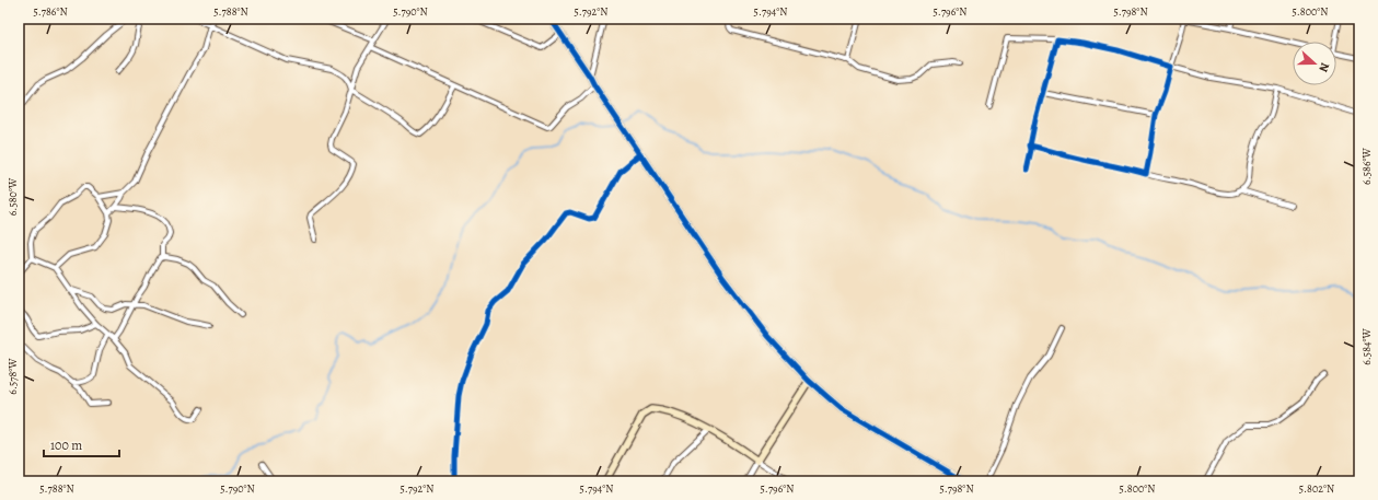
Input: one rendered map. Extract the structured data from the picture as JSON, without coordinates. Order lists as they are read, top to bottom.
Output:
{
  "scale_bar": "100 m",
  "north": "right",
  "coordinates": [
    "5.786°N",
    "5.788°N",
    "5.790°N",
    "5.792°N",
    "5.794°N",
    "5.796°N",
    "5.798°N",
    "5.800°N",
    "6.586°W",
    "6.580°W",
    "6.584°W",
    "6.578°W",
    "5.802°N"
  ]
}
